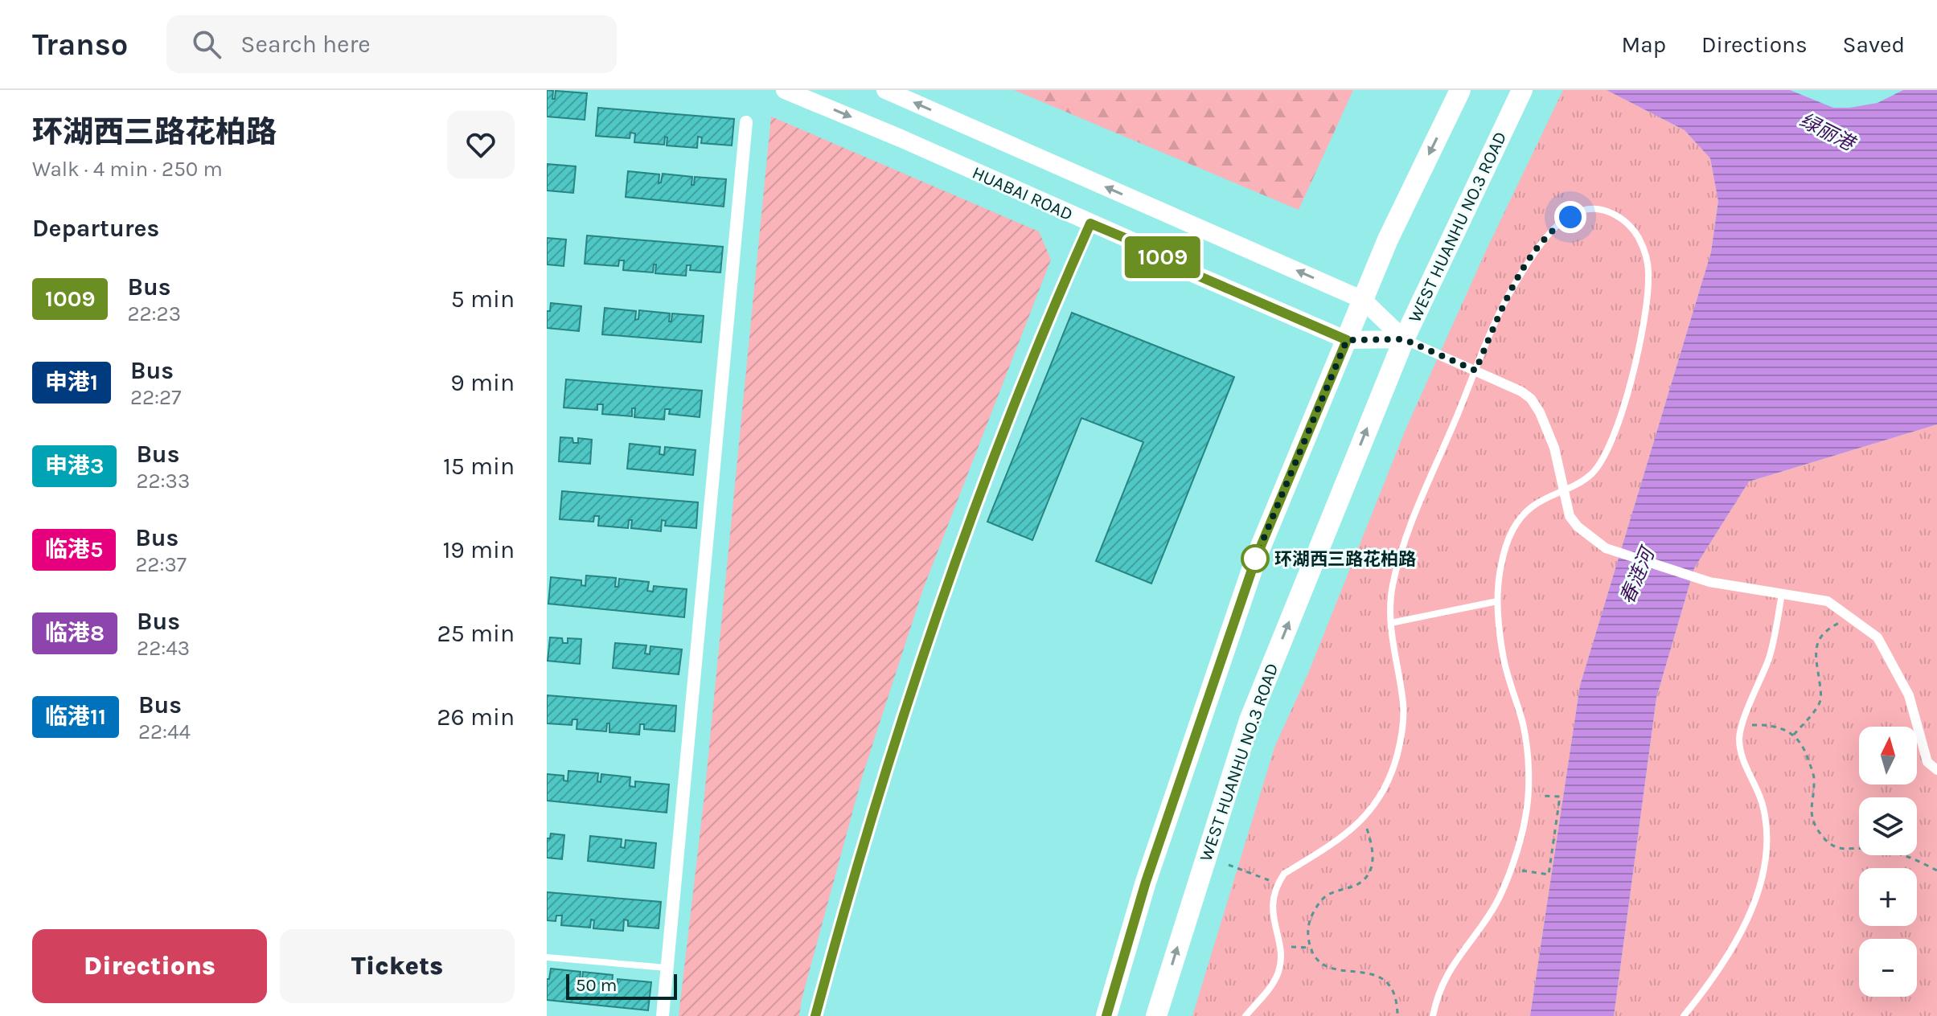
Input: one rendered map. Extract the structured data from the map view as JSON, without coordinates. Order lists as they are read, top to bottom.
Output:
{
  "streets": {
    "main road": ["HUABAI ROAD", "WEST HUANHU NO.3 ROAD"]
  },
  "crossings": [
    ["HUABAI ROAD", "WEST HUANHU NO.3 ROAD"]
  ],
  "water": ["绿丽港", "春涟河"],
  "places": ["环湖西三路花柏路"],
  "lines": ["bus line 1009"],
  "scale_bar": "50 m",
  "north": "top",
  "page": {
    "header": "Transo",
    "search": "Search here",
    "nav": ["Map", "Directions", "Saved"],
    "heading": [
      ["环湖西三路花柏路", "Walk · 4 min · 250 m"],
      "Departures"
    ],
    "on_map": "1009",
    "list": [
      {
        "mark": "1009",
        "name": "Bus",
        "note": "22:23",
        "value": "5 min"
      },
      {
        "mark": "申港1",
        "name": "Bus",
        "note": "22:27",
        "value": "9 min"
      },
      {
        "mark": "申港3",
        "name": "Bus",
        "note": "22:33",
        "value": "15 min"
      },
      {
        "mark": "临港5",
        "name": "Bus",
        "note": "22:37",
        "value": "19 min"
      },
      {
        "mark": "临港8",
        "name": "Bus",
        "note": "22:43",
        "value": "25 min"
      },
      {
        "mark": "临港11",
        "name": "Bus",
        "note": "22:44",
        "value": "26 min"
      }
    ],
    "map_buttons": ["+", "−"],
    "buttons": ["Directions", "Tickets"],
    "scale": "50 m"
  }
}
